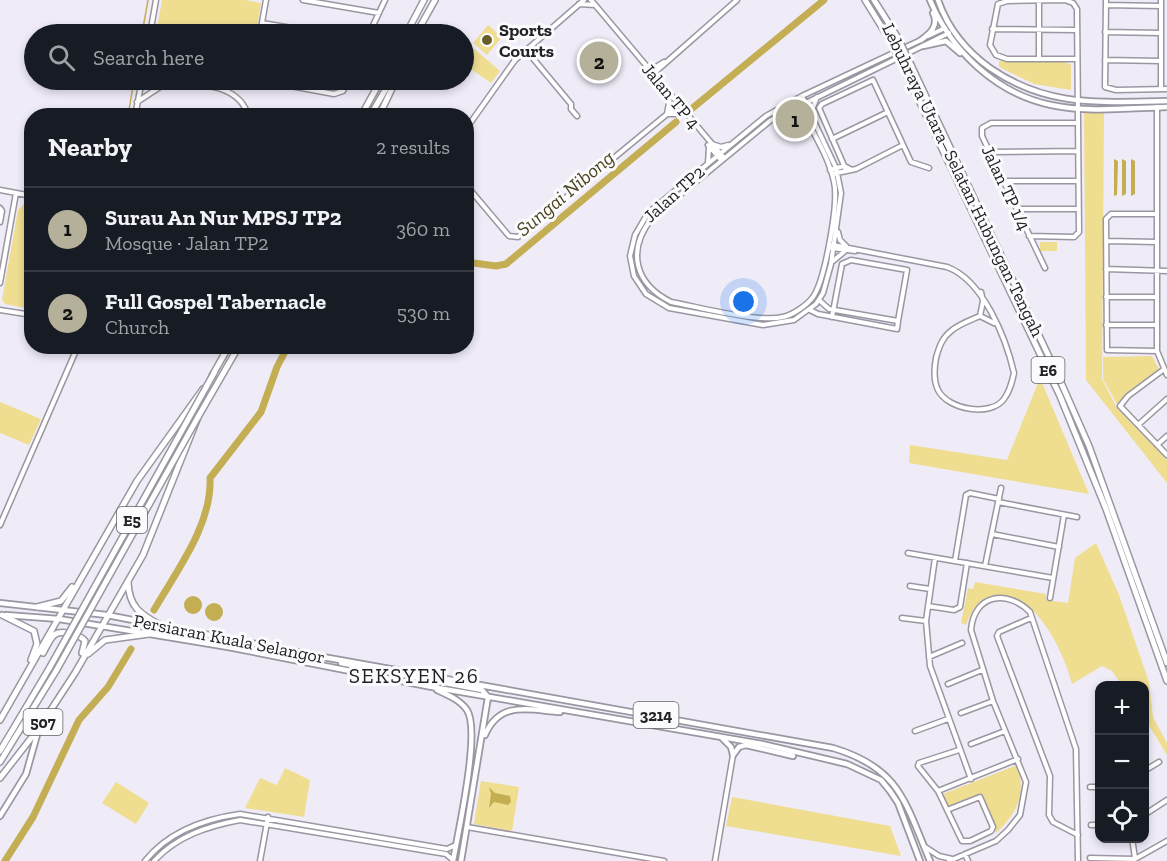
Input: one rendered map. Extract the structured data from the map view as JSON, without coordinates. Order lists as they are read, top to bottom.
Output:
{
  "streets": {
    "highway": [
      "Lebuhraya Utara–Selatan Hubungan Tengah",
      "E6",
      "E5",
      "507"
    ],
    "main road": ["Persiaran Kuala Selangor", "3214"],
    "street": ["Jalan TP 4", "Jalan TP 1/4", "Jalan TP2"]
  },
  "crossings": [
    ["Jalan TP 4", "Jalan TP2"],
    ["E5", "507"],
    ["Persiaran Kuala Selangor", "507"]
  ],
  "districts": ["SEKSYEN 26"],
  "water": ["Sungai Nibong"],
  "places": ["Sports Courts"],
  "page": {
    "search": "Search here",
    "pins": ["2", "1"],
    "heading": ["Nearby", "2 results"],
    "list": [
      {
        "mark": "1",
        "name": "Surau An Nur MPSJ TP2",
        "note": "Mosque · Jalan TP2",
        "value": "360 m"
      },
      {
        "mark": "2",
        "name": "Full Gospel Tabernacle",
        "note": "Church",
        "value": "530 m"
      }
    ],
    "map_buttons": ["+", "−"]
  }
}
